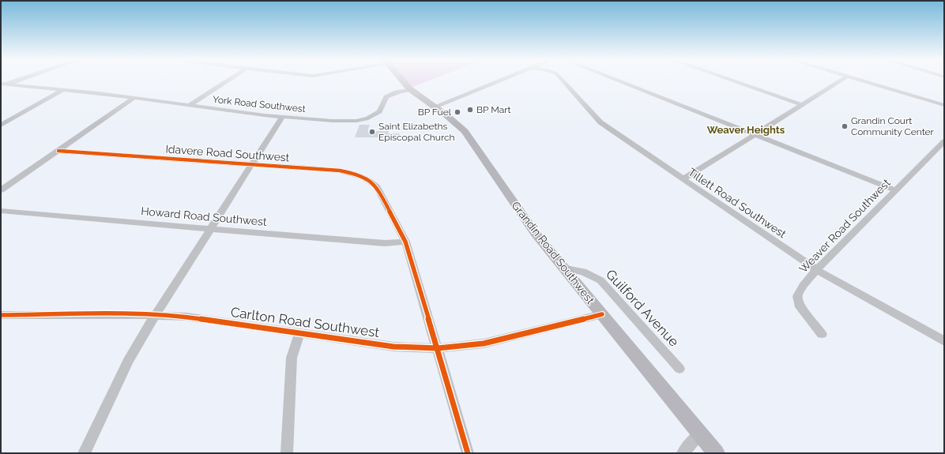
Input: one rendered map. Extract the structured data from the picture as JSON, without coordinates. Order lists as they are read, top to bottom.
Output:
{
  "streets": {
    "street": [
      "York Road Southwest",
      "Idavere Road Southwest",
      "Tillett Road Southwest",
      "Howard Road Southwest",
      "Weaver Road Southwest",
      "Grandin Road Southwest",
      "Guilford Avenue",
      "Carlton Road Southwest"
    ]
  },
  "crossings": [
    ["York Road Southwest", "Grandin Road Southwest"],
    ["Idavere Road Southwest", "Howard Road Southwest"],
    ["Idavere Road Southwest", "Carlton Road Southwest"],
    ["Tillett Road Southwest", "Weaver Road Southwest"],
    ["Grandin Road Southwest", "Guilford Avenue"],
    ["Grandin Road Southwest", "Carlton Road Southwest"]
  ],
  "districts": ["Weaver Heights"],
  "places": [
    "BP Mart",
    "BP Fuel",
    "Grandin Court Community Center",
    "Saint Elizabeths Episcopal Church"
  ]
}
